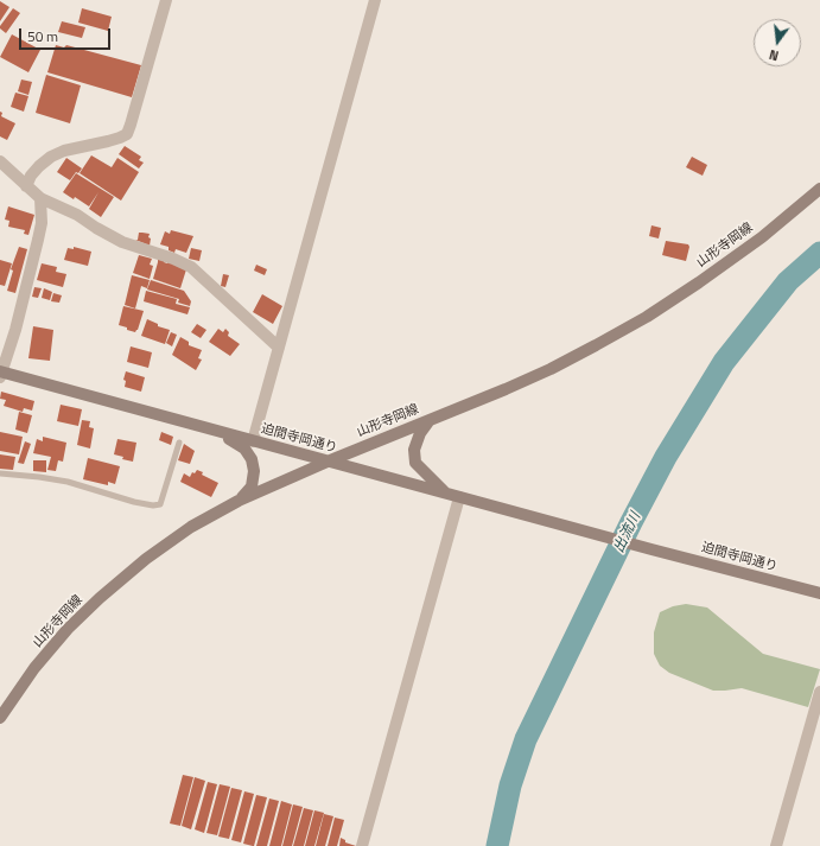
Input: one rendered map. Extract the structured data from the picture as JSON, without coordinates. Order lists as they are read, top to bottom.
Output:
{
  "streets": {
    "main road": ["山形寺岡線", "迫間寺岡通り"]
  },
  "crossings": [
    ["山形寺岡線", "迫間寺岡通り"]
  ],
  "water": ["出流川"],
  "scale_bar": "50 m",
  "north": "bottom"
}
